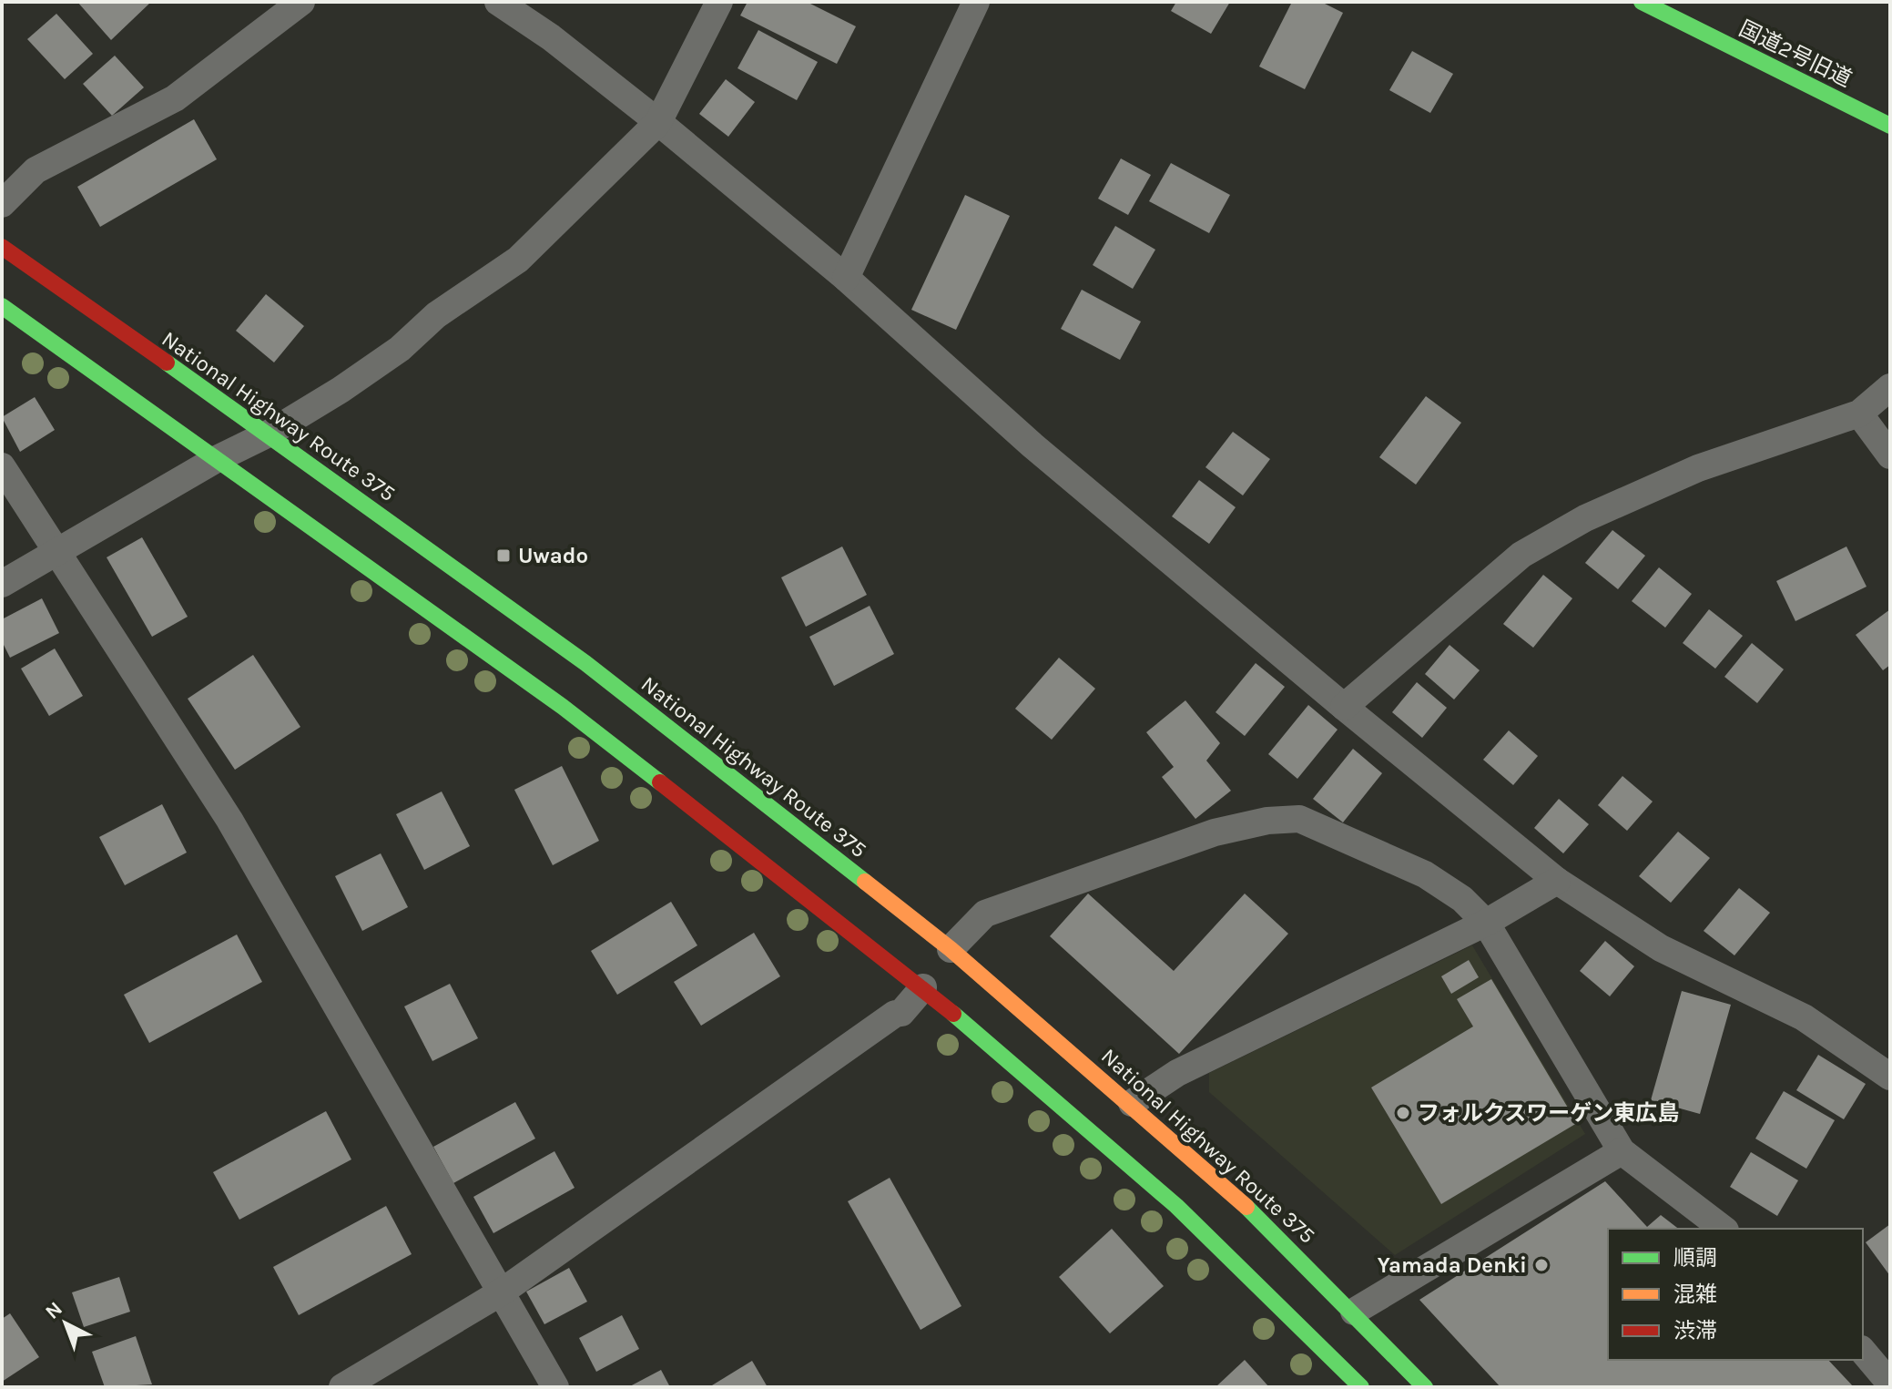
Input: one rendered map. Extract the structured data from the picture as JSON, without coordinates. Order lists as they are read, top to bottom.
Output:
{
  "streets": {
    "main road": ["国道2号旧道", "National Highway Route 375"]
  },
  "places": {
    "transit": ["Uwado"],
    "other": ["フォルクスワーゲン東広島", "Yamada Denki"]
  },
  "legend": ["順調", "混雑", "渋滞"],
  "north": "top left"
}
